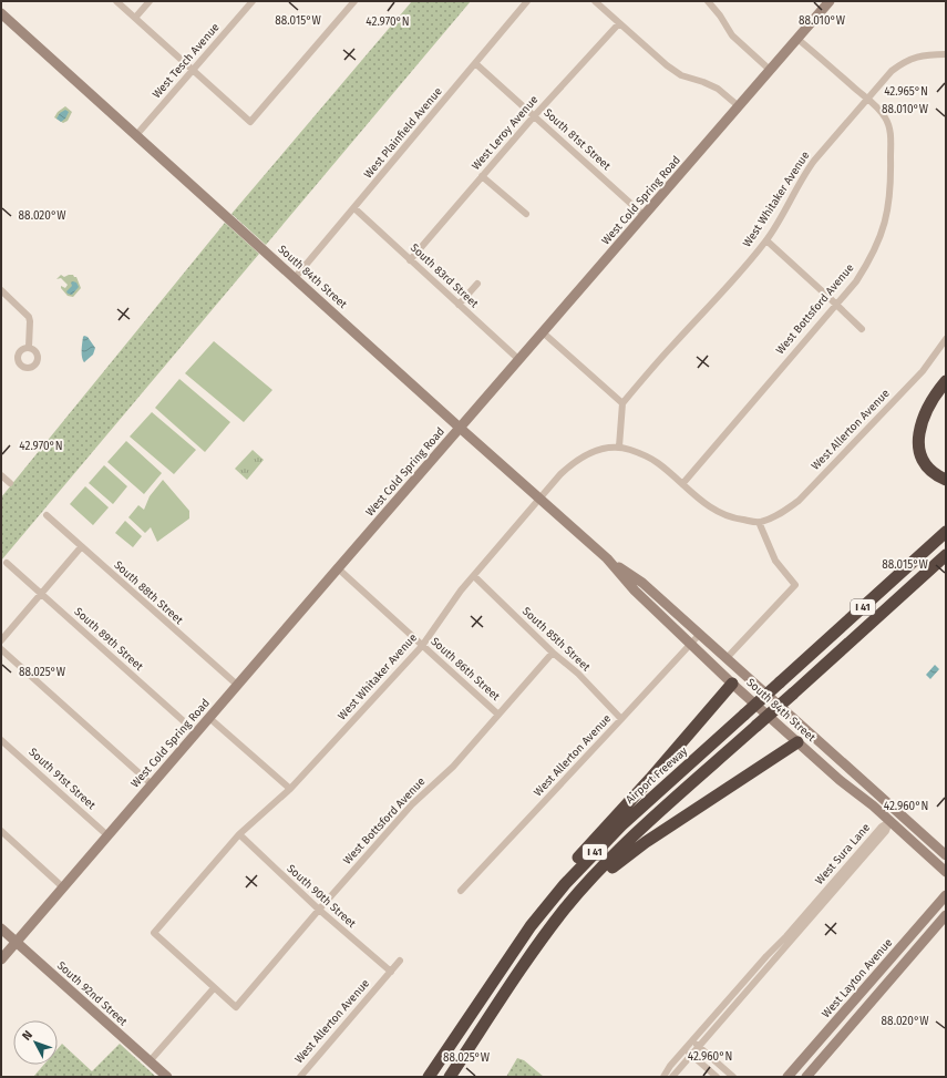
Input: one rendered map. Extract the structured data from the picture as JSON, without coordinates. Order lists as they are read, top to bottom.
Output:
{
  "streets": {
    "highway": ["I 41", "Airport Freeway"],
    "street": [
      "West Tesch Avenue",
      "West Plainfield Avenue",
      "West Leroy Avenue",
      "South 81st Street",
      "West Whitaker Avenue",
      "West Cold Spring Road",
      "South 83rd Street",
      "South 84th Street",
      "West Bottsford Avenue",
      "West Allerton Avenue",
      "South 88th Street",
      "South 89th Street",
      "South 85th Street",
      "South 86th Street",
      "South 91st Street",
      "West Sura Lane",
      "South 90th Street",
      "West Layton Avenue",
      "South 92nd Street"
    ]
  },
  "crossings": [
    ["West Tesch Avenue", "South 84th Street"],
    ["West Plainfield Avenue", "South 81st Street"],
    ["West Plainfield Avenue", "South 83rd Street"],
    ["West Plainfield Avenue", "South 84th Street"],
    ["West Leroy Avenue", "South 81st Street"],
    ["West Leroy Avenue", "South 83rd Street"],
    ["South 81st Street", "West Cold Spring Road"],
    ["West Whitaker Avenue", "South 84th Street"],
    ["West Whitaker Avenue", "West Bottsford Avenue"],
    ["West Whitaker Avenue", "South 85th Street"],
    ["West Whitaker Avenue", "South 86th Street"],
    ["West Whitaker Avenue", "South 90th Street"],
    ["West Cold Spring Road", "South 83rd Street"],
    ["West Cold Spring Road", "South 84th Street"],
    ["West Cold Spring Road", "West Bottsford Avenue"],
    ["West Cold Spring Road", "South 88th Street"],
    ["West Cold Spring Road", "South 89th Street"],
    ["West Cold Spring Road", "South 86th Street"],
    ["West Cold Spring Road", "South 91st Street"],
    ["West Cold Spring Road", "South 92nd Street"],
    ["South 84th Street", "West Allerton Avenue"],
    ["South 84th Street", "West Sura Lane"],
    ["West Bottsford Avenue", "South 85th Street"],
    ["West Bottsford Avenue", "South 86th Street"],
    ["West Bottsford Avenue", "South 90th Street"],
    ["West Allerton Avenue", "South 85th Street"],
    ["West Allerton Avenue", "South 90th Street"]
  ],
  "north": "top left",
  "coordinates": [
    "88.010°W",
    "88.015°W",
    "42.970°N",
    "42.965°N",
    "88.020°W",
    "88.025°W",
    "42.960°N"
  ]
}
